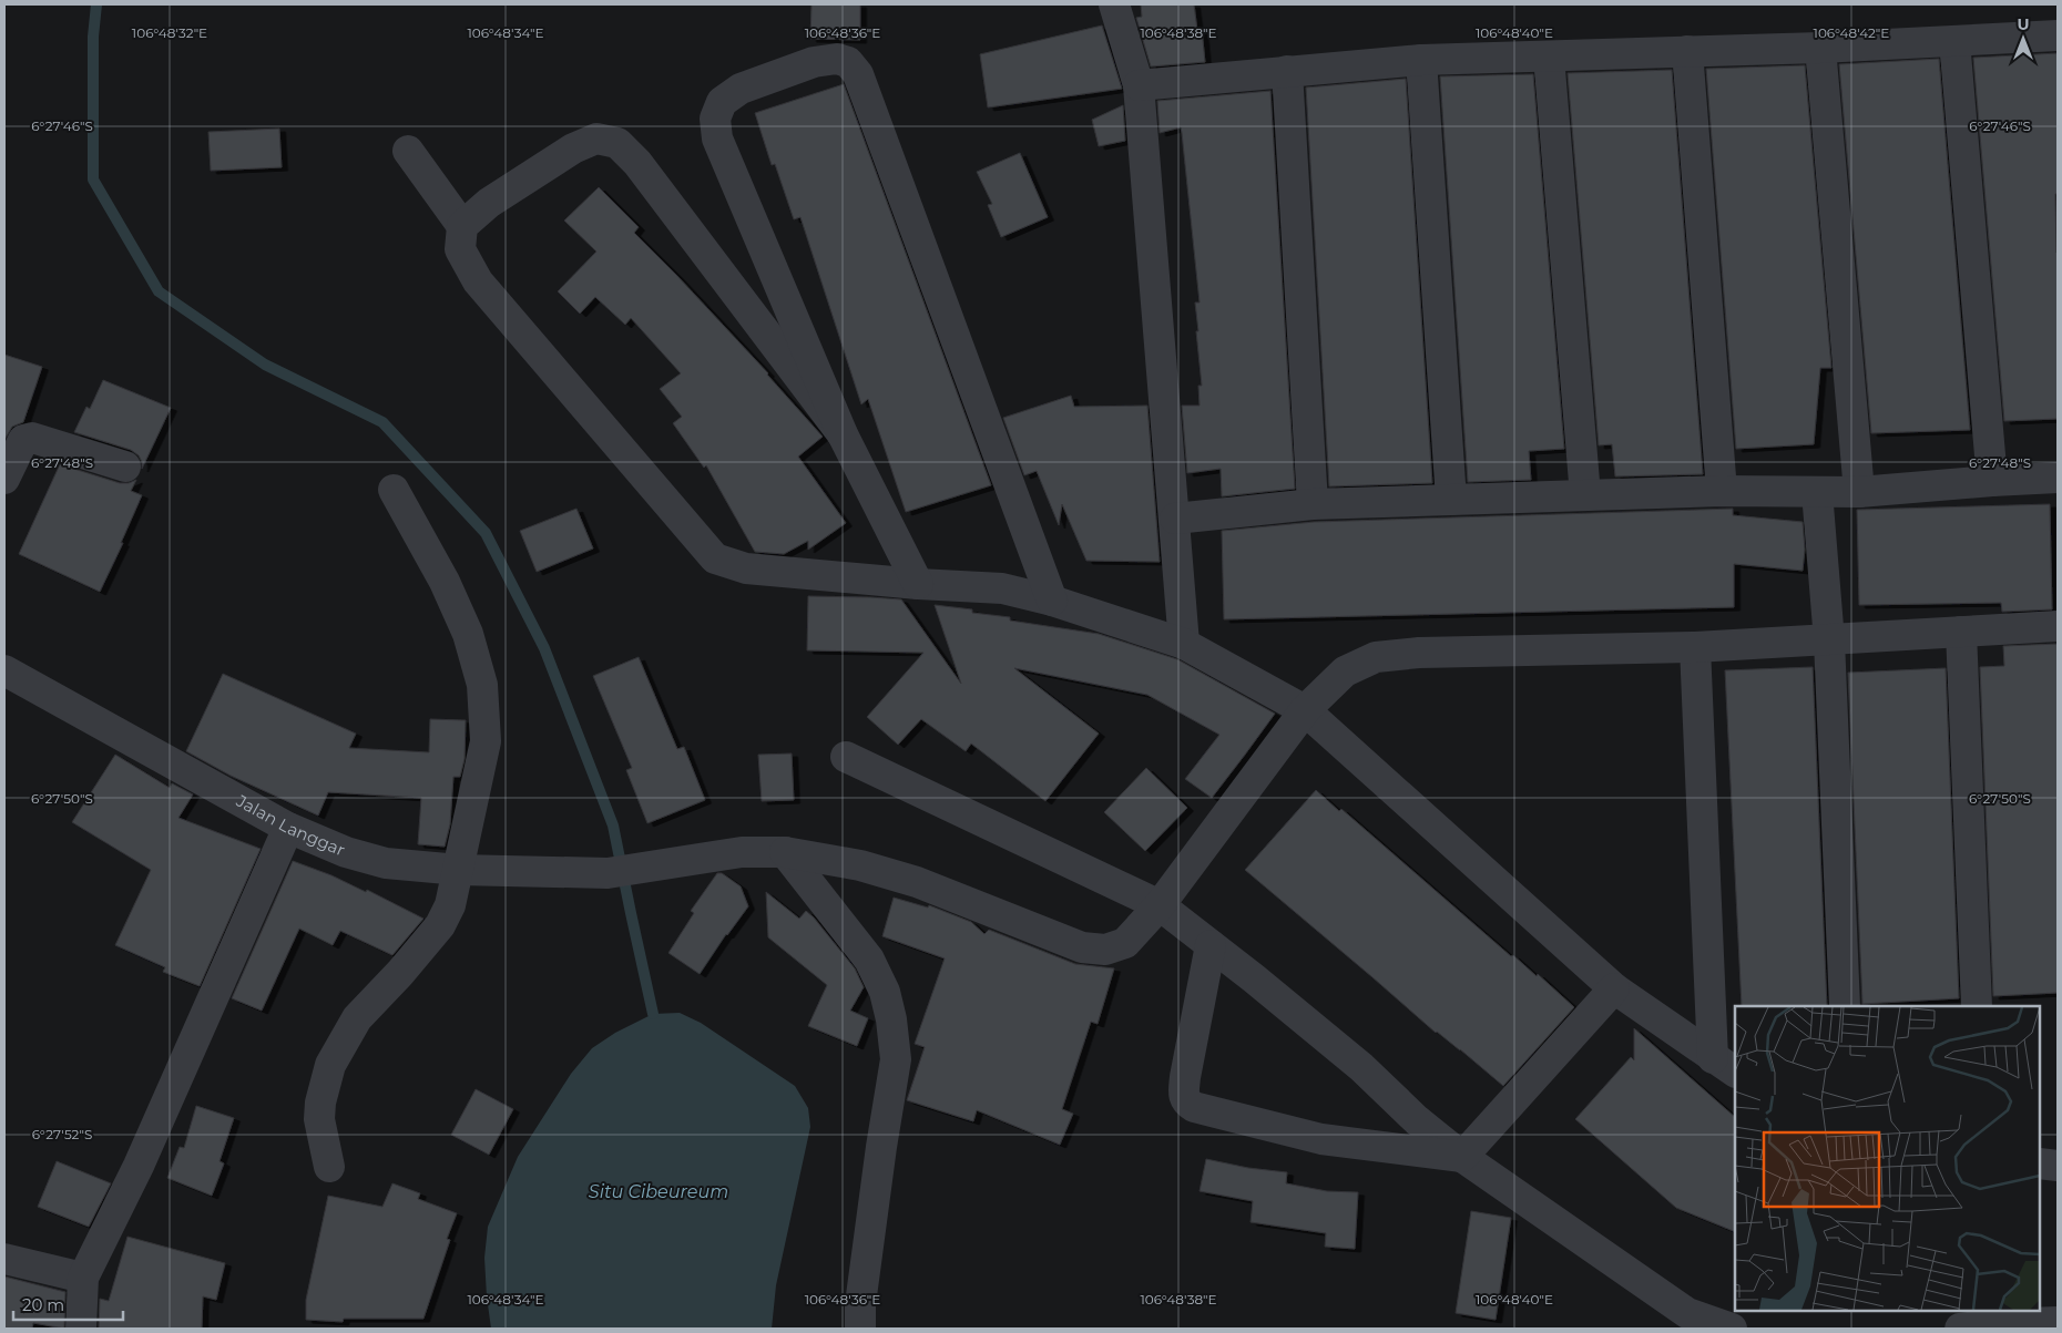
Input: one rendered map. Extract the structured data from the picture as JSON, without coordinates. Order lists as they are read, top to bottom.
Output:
{
  "streets": {
    "street": ["Jalan Langgar"]
  },
  "water": ["Situ Cibeureum"],
  "scale_bar": "20 m",
  "north": "top",
  "coordinates": [
    "106°48'32\"E",
    "106°48'34\"E",
    "106°48'36\"E",
    "106°48'38\"E",
    "106°48'40\"E",
    "106°48'42\"E",
    "6°27'46\"S",
    "6°27'48\"S",
    "6°27'50\"S",
    "6°27'52\"S"
  ]
}
